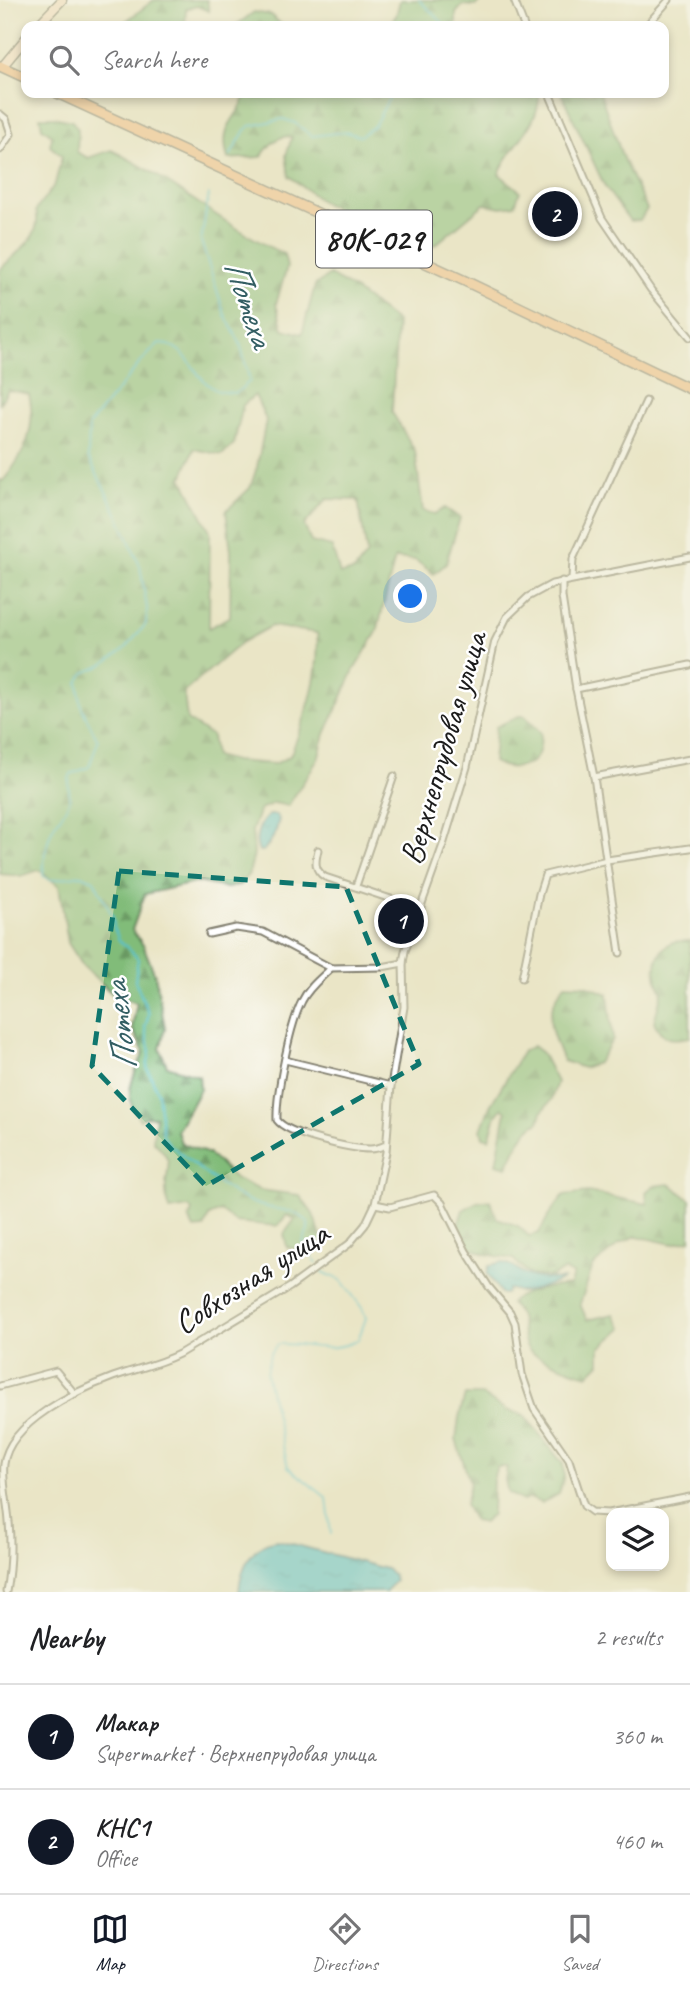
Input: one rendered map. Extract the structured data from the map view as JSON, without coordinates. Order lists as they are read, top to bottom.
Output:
{
  "streets": {
    "main road": ["80К-029"],
    "street": ["Верхнепрудовая улица", "Совхозная улица"]
  },
  "crossings": [
    ["Верхнепрудовая улица", "Совхозная улица"]
  ],
  "water": ["Потеха"],
  "page": {
    "search": "Search here",
    "pins": ["2", "1"],
    "heading": ["Nearby", "2 results"],
    "list": [
      {
        "mark": "1",
        "name": "Макар",
        "note": "Supermarket · Верхнепрудовая улица",
        "value": "360 m"
      },
      {
        "mark": "2",
        "name": "КНС1",
        "note": "Office",
        "value": "460 m"
      }
    ],
    "nav": ["Map", "Directions", "Saved"]
  }
}
